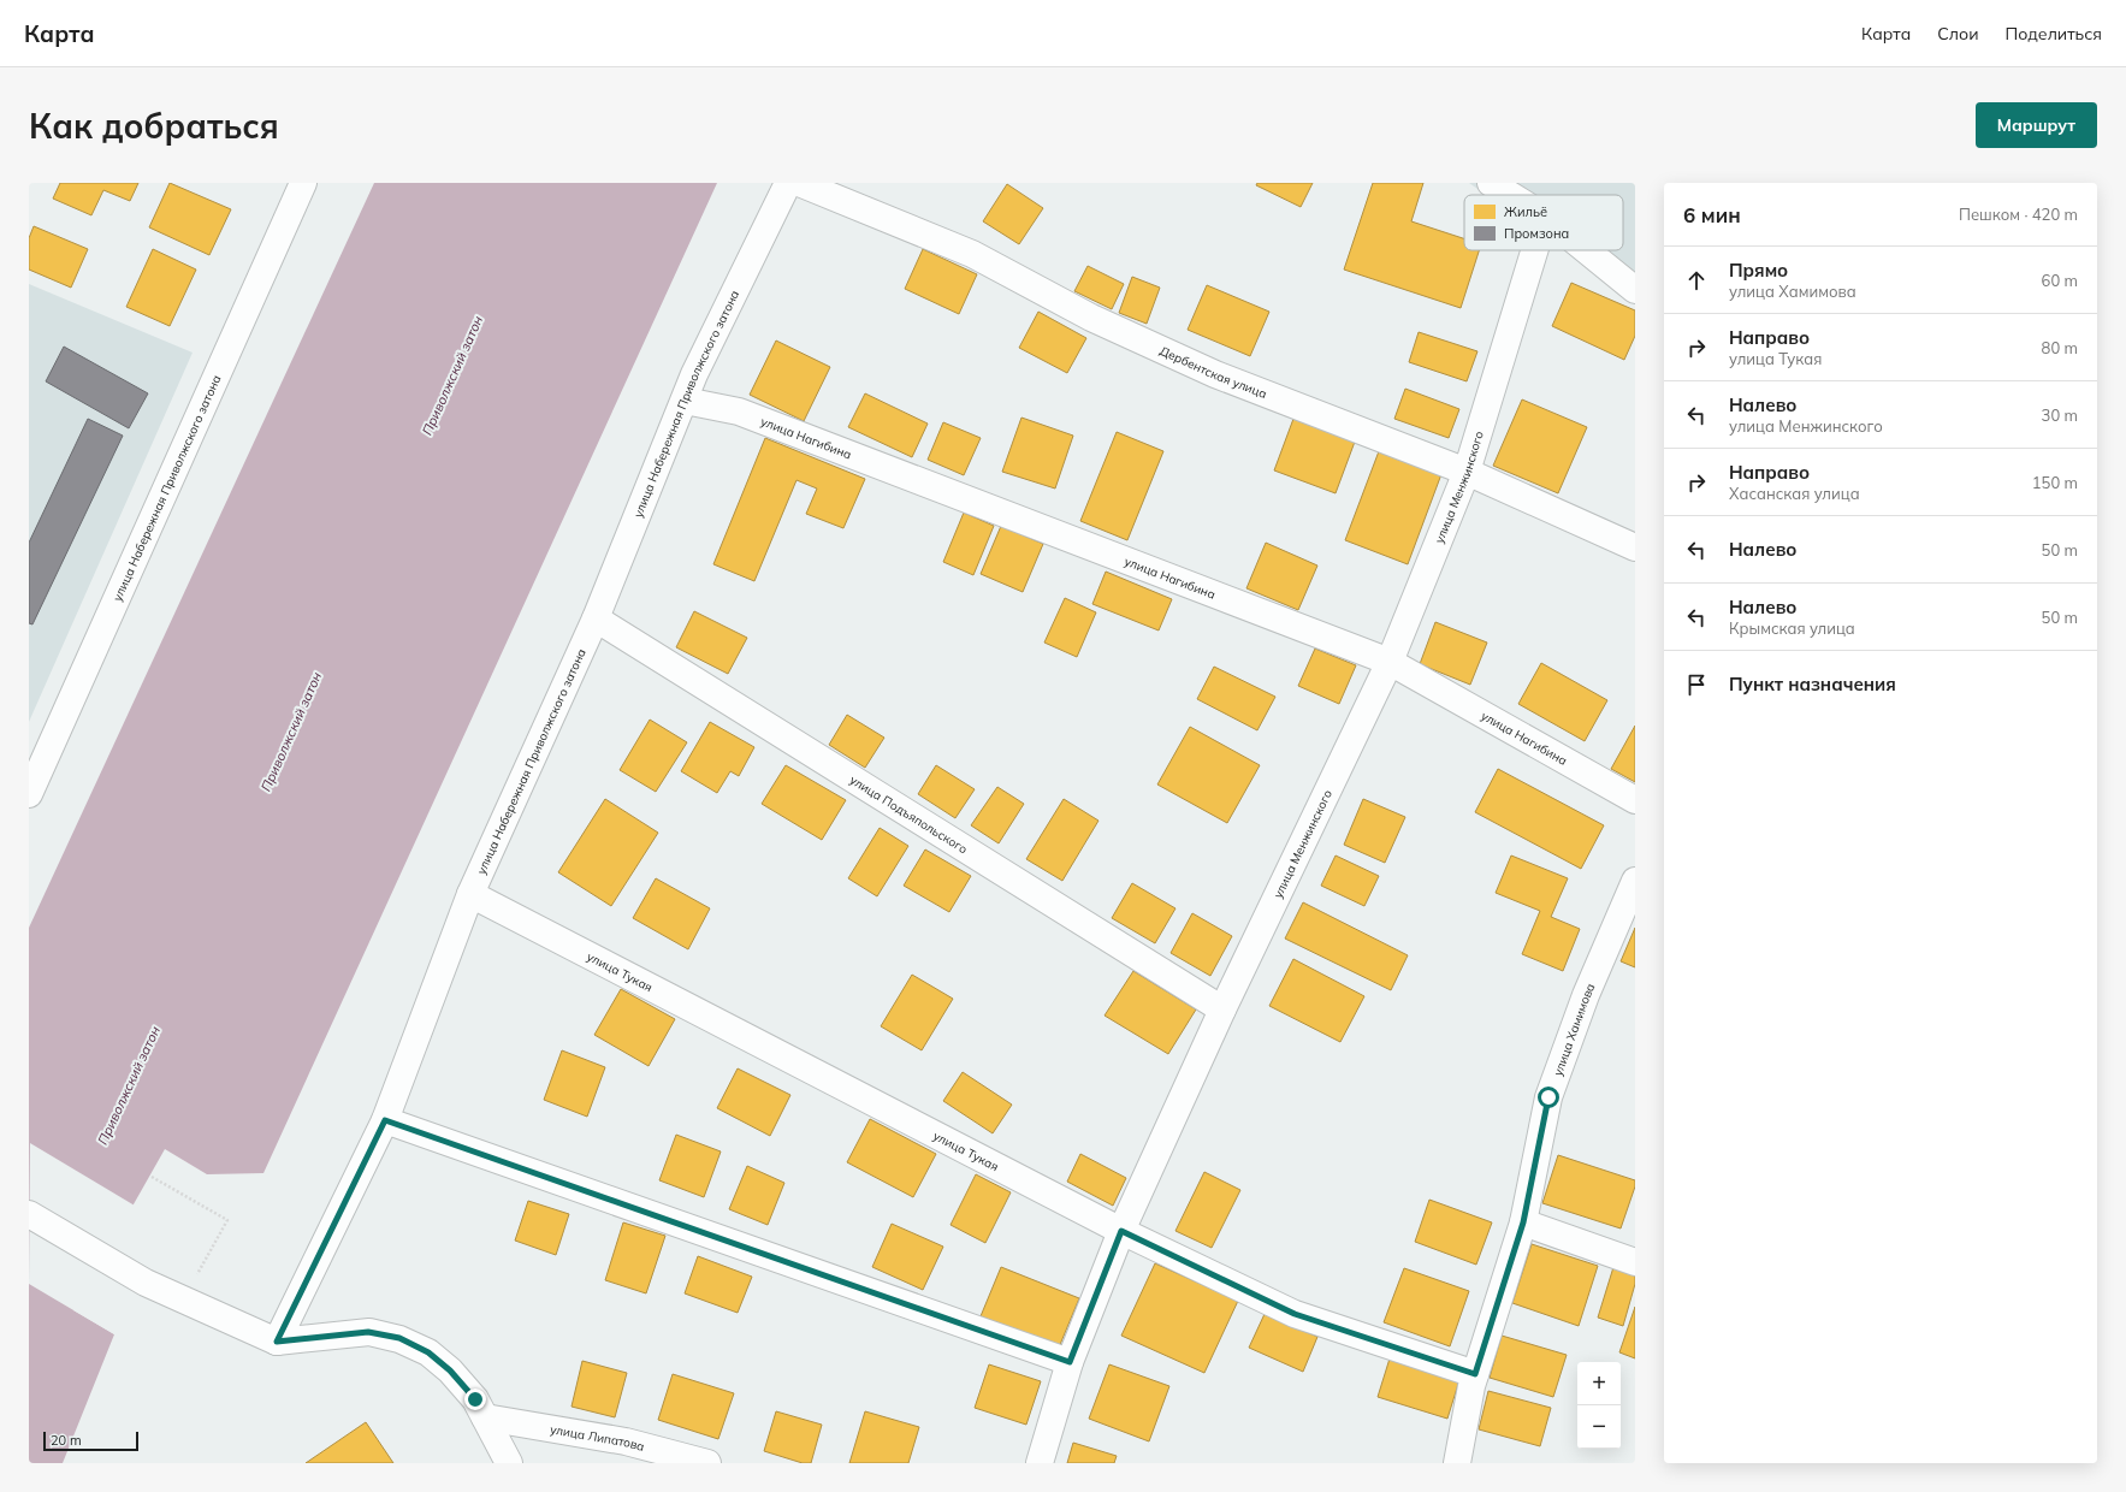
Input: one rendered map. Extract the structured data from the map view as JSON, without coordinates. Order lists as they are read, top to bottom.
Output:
{
  "streets": {
    "street": [
      "Дербентская улица",
      "улица Набережная Приволжского затона",
      "улица Нагибина",
      "улица Менжинского",
      "улица Подъяпольского",
      "улица Тукая",
      "улица Хамимова",
      "улица Липатова"
    ]
  },
  "crossings": [
    ["Дербентская улица", "улица Менжинского"],
    ["улица Набережная Приволжского затона", "улица Нагибина"],
    ["улица Набережная Приволжского затона", "улица Подъяпольского"],
    ["улица Набережная Приволжского затона", "улица Тукая"],
    ["улица Нагибина", "улица Менжинского"],
    ["улица Менжинского", "улица Подъяпольского"],
    ["улица Менжинского", "улица Тукая"],
    ["улица Тукая", "улица Хамимова"]
  ],
  "water": ["Приволжский затон"],
  "legend": ["Жильё", "Промзона"],
  "scale_bar": "20 m",
  "page": {
    "header": "Карта",
    "nav": ["Карта", "Слои", "Поделиться"],
    "buttons": "Маршрут",
    "title": "Как добраться",
    "heading": ["6 мин", "Пешком · 420 m"],
    "list": [
      ["Прямо", "улица Хамимова", "60 m"],
      ["Направо", "улица Тукая", "80 m"],
      ["Налево", "улица Менжинского", "30 m"],
      ["Направо", "Хасанская улица", "150 m"],
      ["Налево", "50 m"],
      ["Налево", "Крымская улица", "50 m"],
      "Пункт назначения"
    ],
    "map_buttons": ["+", "−"],
    "scale": "20 m"
  }
}
